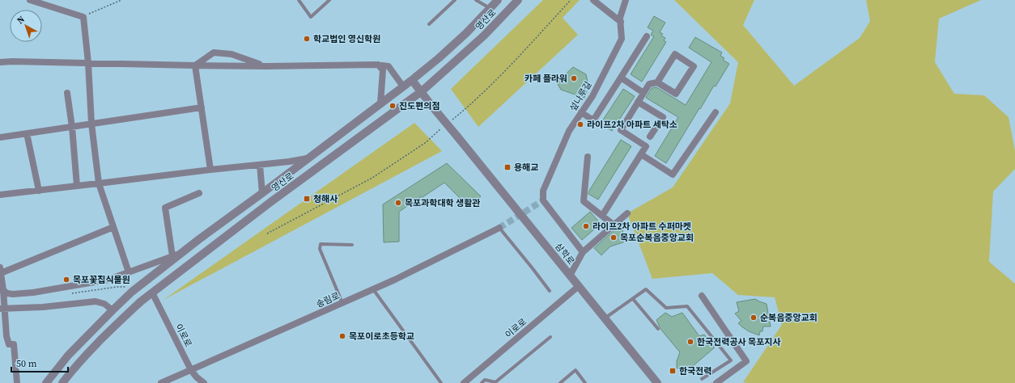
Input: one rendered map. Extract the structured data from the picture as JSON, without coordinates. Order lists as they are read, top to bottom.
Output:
{
  "streets": {
    "street": [
      "영산로",
      "섶나루길",
      "삼학로",
      "송림로",
      "이로로"
    ]
  },
  "crossings": [
    ["영산로", "삼학로"],
    ["영산로", "이로로"],
    ["삼학로", "이로로"],
    ["송림로", "이로로"]
  ],
  "places": {
    "other": [
      "학교법인 영신학원",
      "카페 플라워",
      "진도편의점",
      "라이프2차 아파트 세탁소",
      "목포과학대학 생활관",
      "라이프2차 아파트 수퍼마켓",
      "목포순복음중앙교회",
      "목포꽃집식물원",
      "순복음중앙교회",
      "목포이로초등학교",
      "한국전력공사 목포지사"
    ],
    "transit": ["용해교", "청해사", "한국전력"]
  },
  "scale_bar": "50 m",
  "north": "top left"
}
